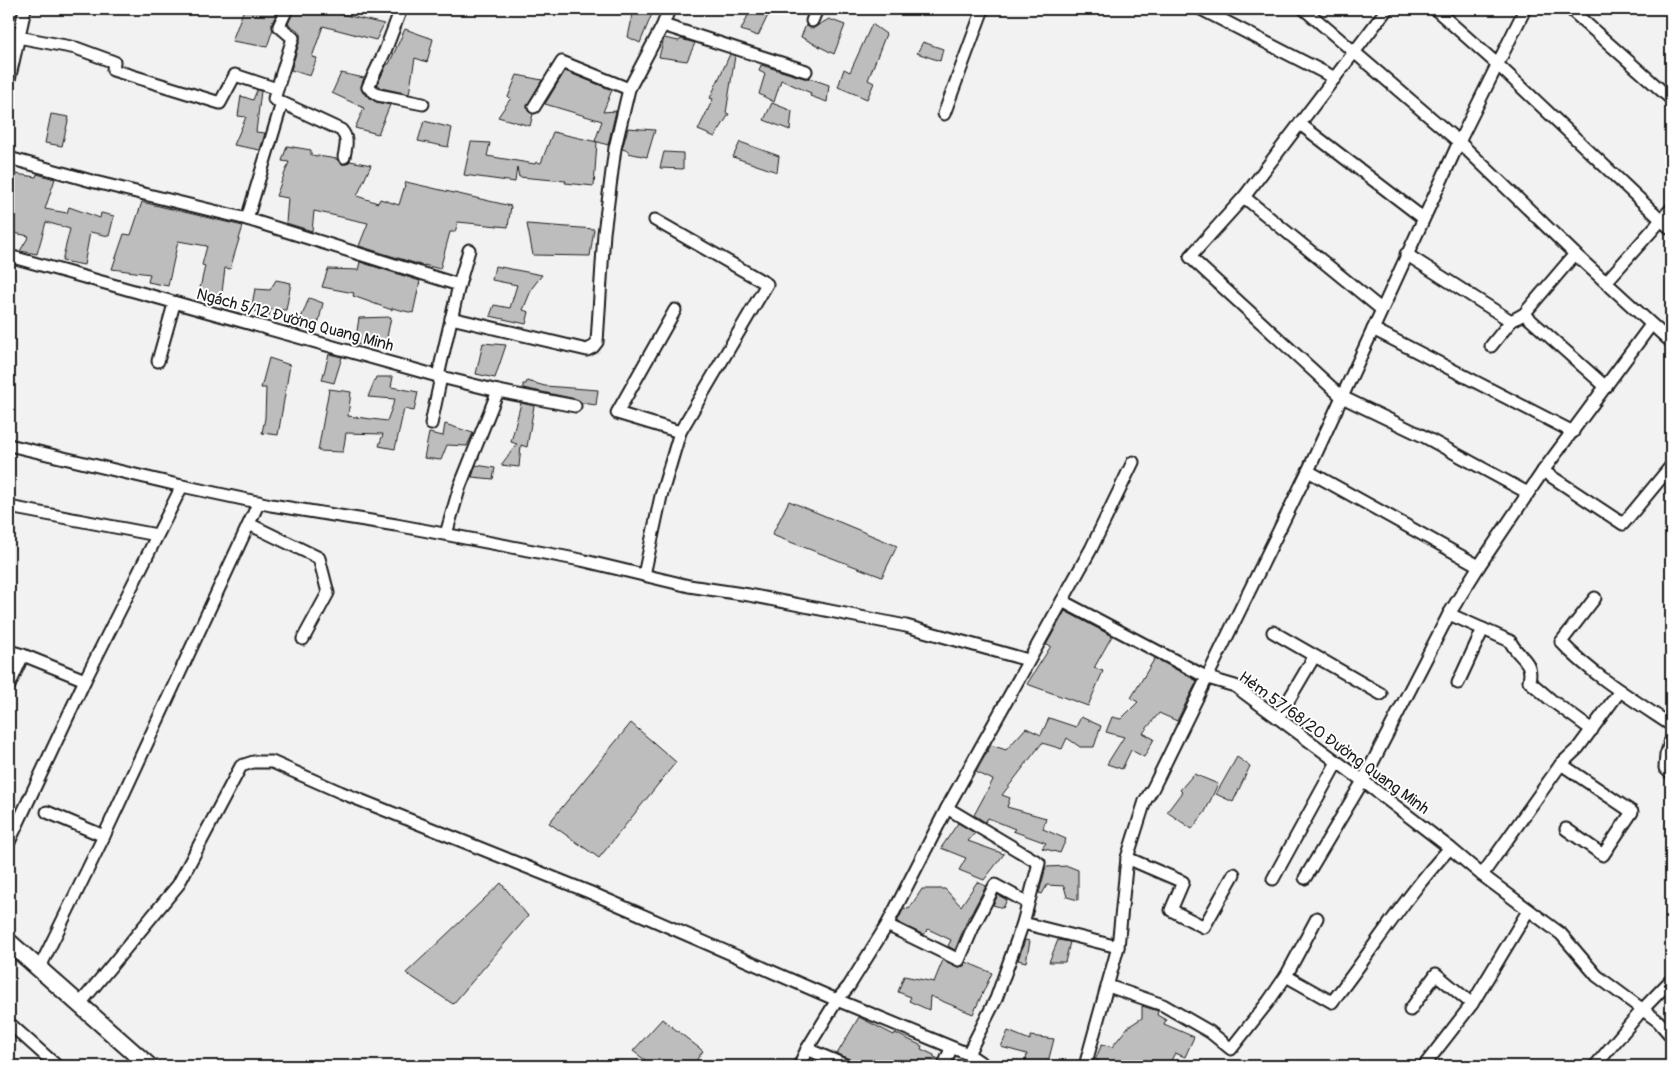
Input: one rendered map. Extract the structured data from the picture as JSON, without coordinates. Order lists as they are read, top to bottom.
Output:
{
  "streets": {
    "street": ["Ngách 5/12 Đường Quang Minh", "Hẻm 57/68/20 Đường Quang Minh"]
  }
}
